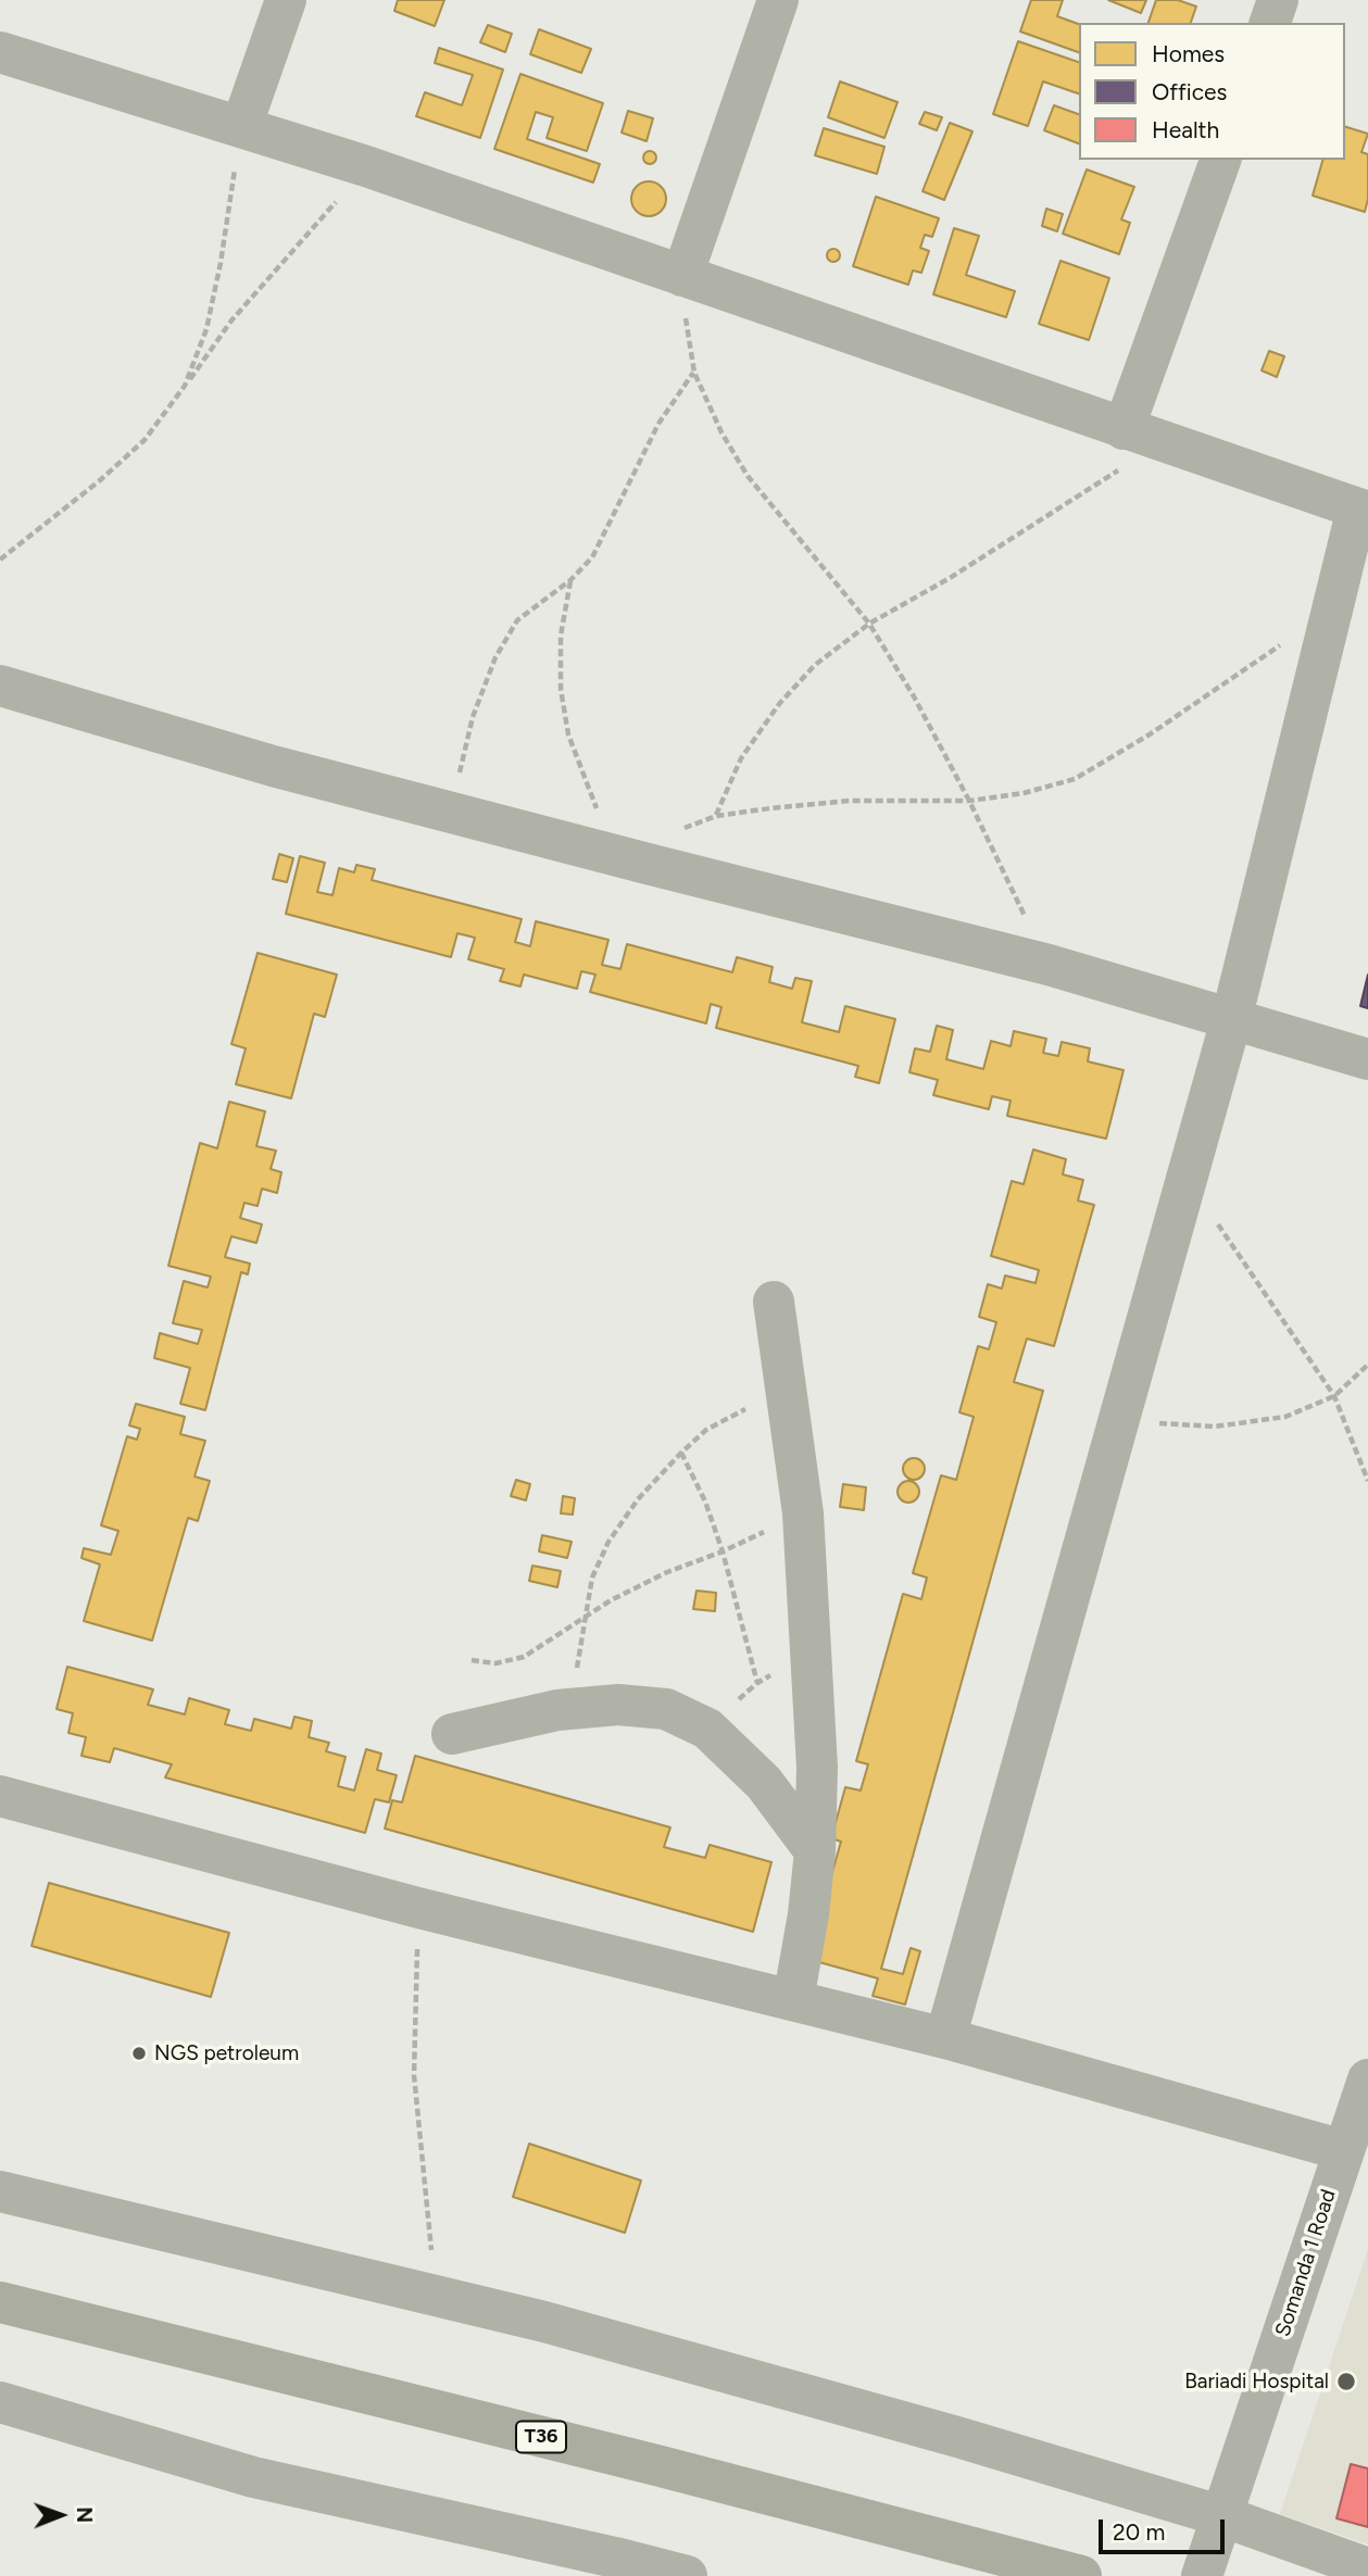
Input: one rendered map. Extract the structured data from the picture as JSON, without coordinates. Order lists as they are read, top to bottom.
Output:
{
  "streets": {
    "highway": ["T36"],
    "street": ["Somanda 1 Road"]
  },
  "places": ["NGS petroleum", "Bariadi Hospital"],
  "legend": ["Homes", "Offices", "Health"],
  "scale_bar": "20 m",
  "north": "right"
}
